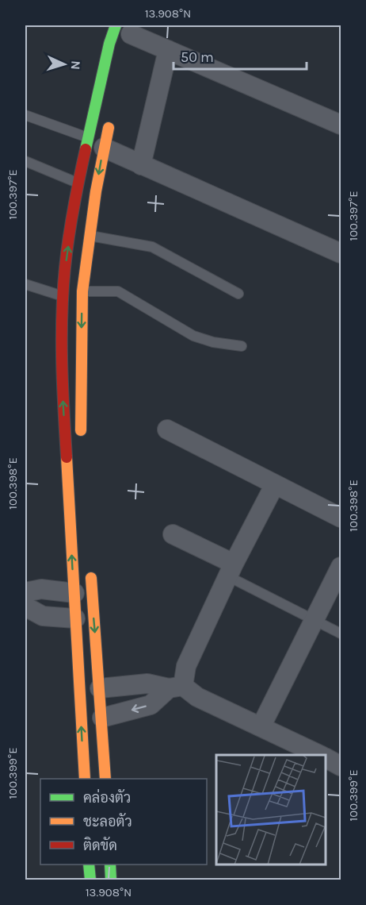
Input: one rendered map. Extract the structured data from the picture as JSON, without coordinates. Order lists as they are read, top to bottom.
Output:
{
  "legend": ["คล่องตัว", "ชะลอตัว", "ติดขัด"],
  "scale_bar": "50 m",
  "north": "right",
  "coordinates": [
    "13.908°N",
    "100.397°E",
    "100.398°E",
    "100.399°E"
  ]
}
